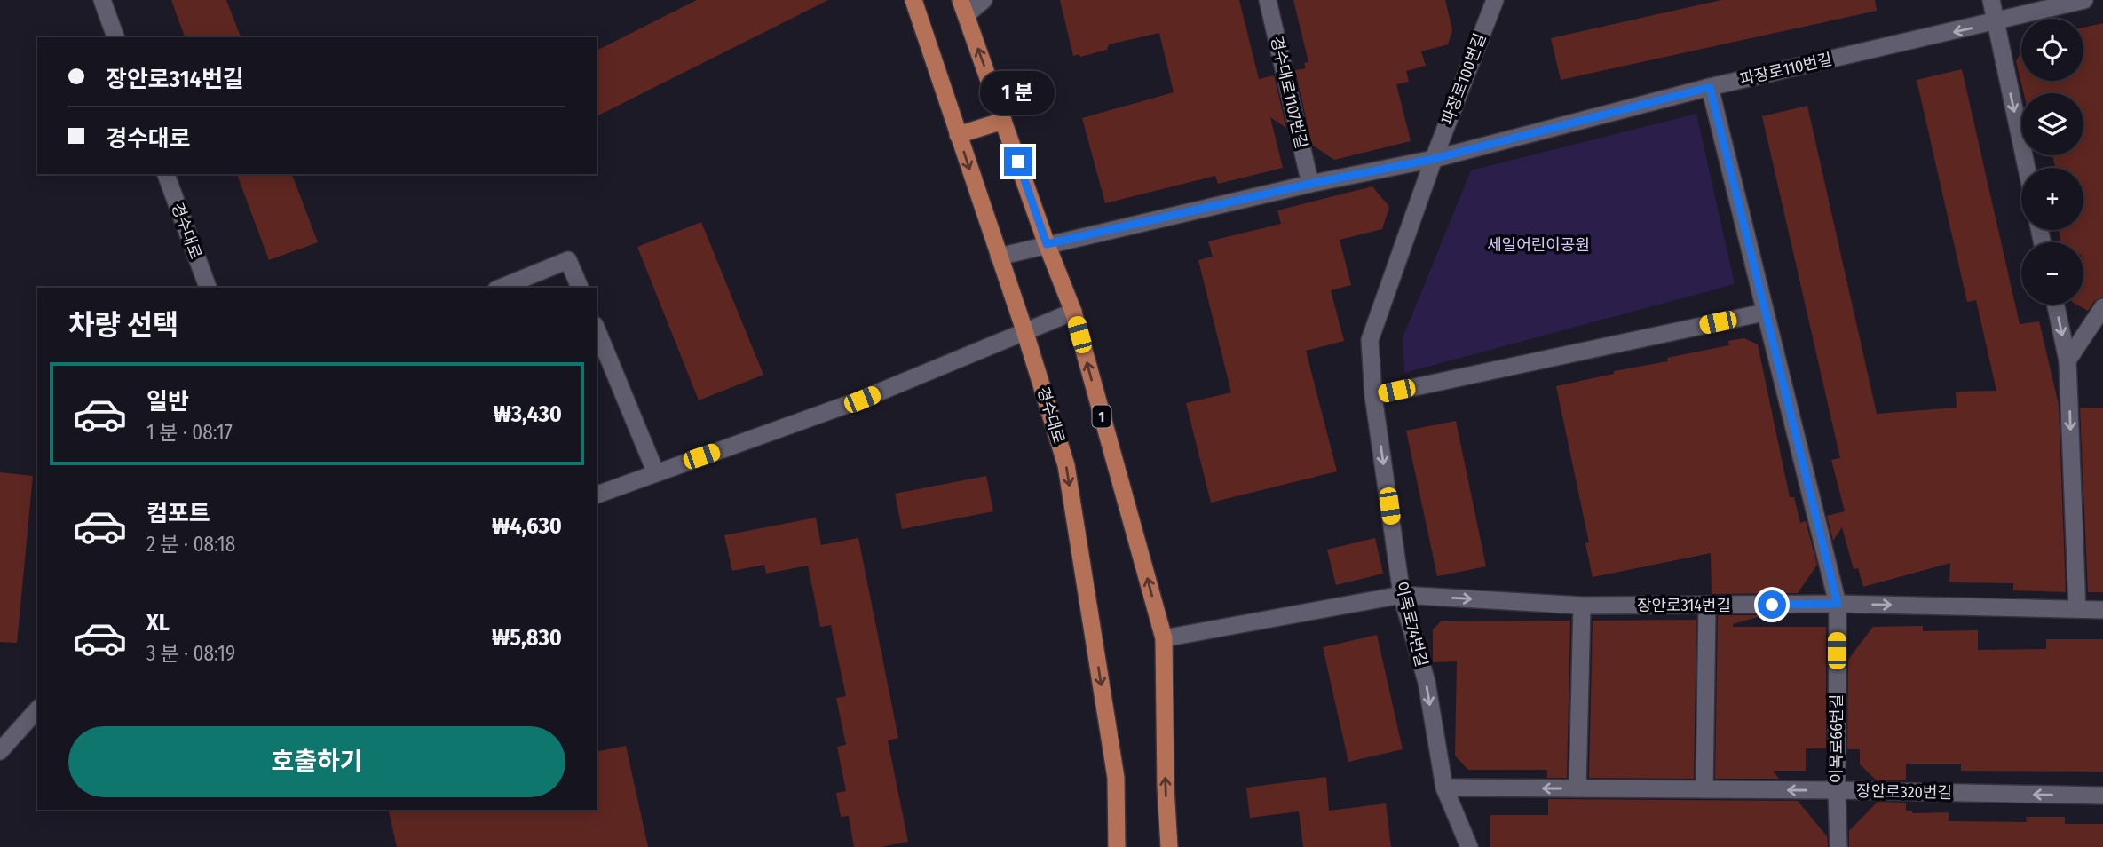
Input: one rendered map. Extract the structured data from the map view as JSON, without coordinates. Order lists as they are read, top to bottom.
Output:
{
  "streets": {
    "main road": ["경수대로", "1"],
    "street": [
      "파장로110번길",
      "파장로100번길",
      "경수대로1107번길",
      "장안로314번길",
      "이목로74번길",
      "이목로66번길",
      "장안로320번길"
    ]
  },
  "crossings": [
    ["파장로110번길", "파장로100번길"],
    ["파장로110번길", "이목로74번길"],
    ["파장로110번길", "이목로66번길"],
    ["파장로100번길", "이목로74번길"],
    ["장안로314번길", "이목로74번길"],
    ["장안로314번길", "이목로66번길"],
    ["이목로74번길", "장안로320번길"],
    ["이목로66번길", "장안로320번길"]
  ],
  "one_way": [
    "파장로110번길",
    "장안로314번길",
    "이목로74번길",
    "장안로320번길"
  ],
  "parks": ["세일어린이공원"],
  "page": {
    "map_buttons": ["+", "−"],
    "banner": ["장안로314번길", "경수대로"],
    "bubble": "1 분",
    "heading": "차량 선택",
    "list": [
      {
        "name": "일반",
        "note": "1 분 · 08:17",
        "value": "₩3,430"
      },
      {
        "name": "컴포트",
        "note": "2 분 · 08:18",
        "value": "₩4,630"
      },
      {
        "name": "XL",
        "note": "3 분 · 08:19",
        "value": "₩5,830"
      }
    ],
    "buttons": "호출하기"
  }
}
